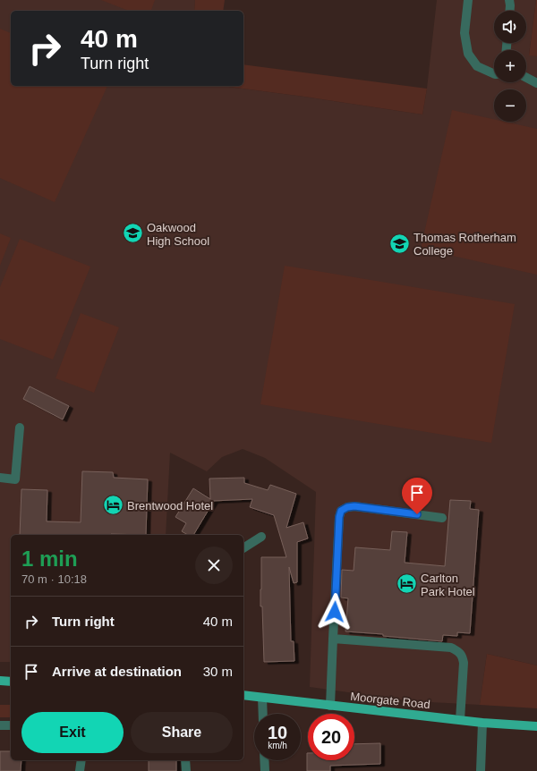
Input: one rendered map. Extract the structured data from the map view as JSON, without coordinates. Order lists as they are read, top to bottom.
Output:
{
  "streets": {
    "main road": ["Moorgate Road"]
  },
  "places": {
    "school or university": ["Oakwood High School", "Thomas Rotherham College"],
    "hotel": ["Brentwood Hotel", "Carlton Park Hotel"]
  },
  "page": {
    "map_buttons": ["+", "−"],
    "turn": ["40 m", "Turn right"],
    "heading": ["1 min", "70 m · 10:18"],
    "list": [
      {
        "name": "Turn right",
        "value": "40 m"
      },
      {
        "name": "Arrive at destination",
        "value": "30 m"
      }
    ],
    "buttons": ["Exit", "Share"],
    "speed": "10 km/h",
    "limit": "20"
  }
}
